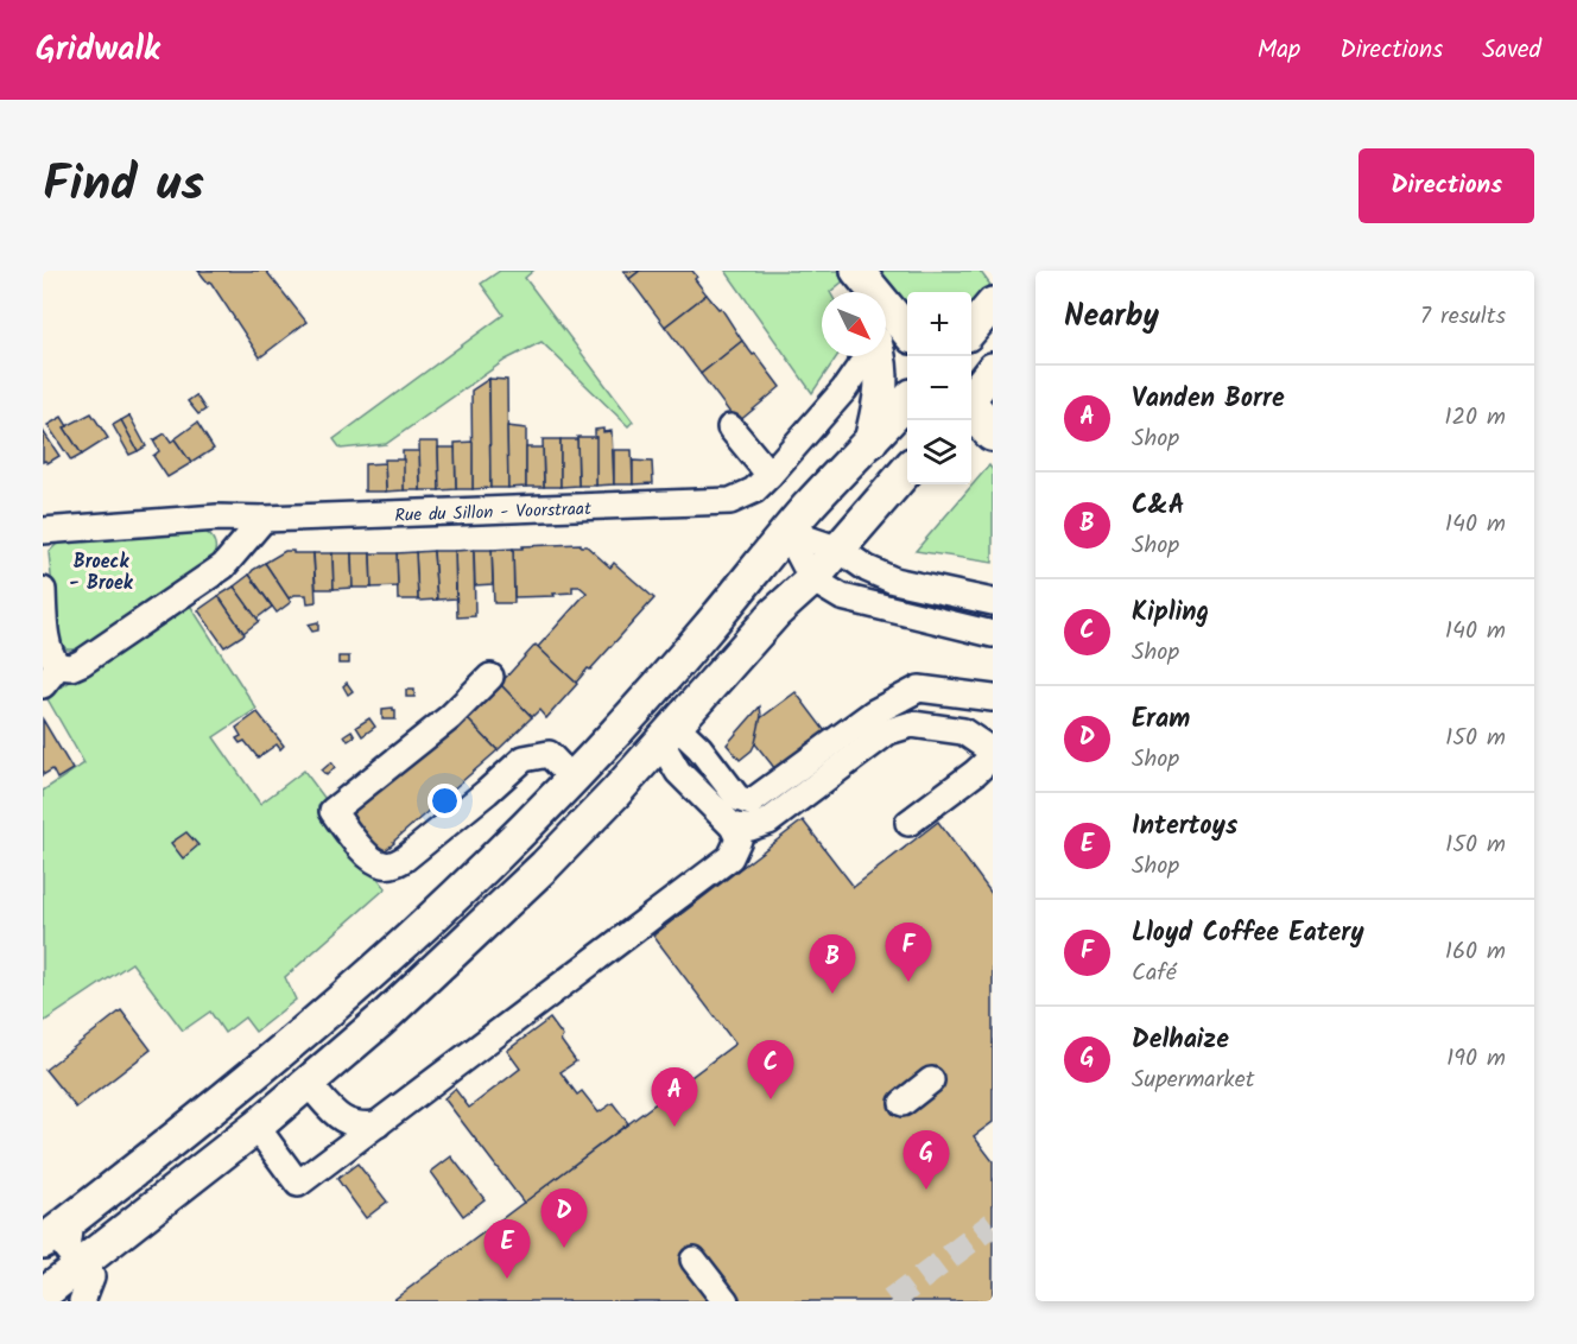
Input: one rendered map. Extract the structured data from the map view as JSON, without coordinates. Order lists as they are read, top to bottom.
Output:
{
  "streets": {
    "street": ["Rue du Sillon - Voorstraat"]
  },
  "districts": ["Broeck - Broek"],
  "north": "bottom right",
  "page": {
    "header": "Gridwalk",
    "nav": ["Map", "Directions", "Saved"],
    "title": "Find us",
    "buttons": "Directions",
    "heading": ["Nearby", "7 results"],
    "map_buttons": ["+", "−"],
    "list": [
      {
        "mark": "A",
        "name": "Vanden Borre",
        "note": "Shop",
        "value": "120 m"
      },
      {
        "mark": "B",
        "name": "C&A",
        "note": "Shop",
        "value": "140 m"
      },
      {
        "mark": "C",
        "name": "Kipling",
        "note": "Shop",
        "value": "140 m"
      },
      {
        "mark": "D",
        "name": "Eram",
        "note": "Shop",
        "value": "150 m"
      },
      {
        "mark": "E",
        "name": "Intertoys",
        "note": "Shop",
        "value": "150 m"
      },
      {
        "mark": "F",
        "name": "Lloyd Coffee Eatery",
        "note": "Café",
        "value": "160 m"
      },
      {
        "mark": "G",
        "name": "Delhaize",
        "note": "Supermarket",
        "value": "190 m"
      }
    ],
    "pins": [
      "F",
      "B",
      "C",
      "A",
      "G",
      "D",
      "E"
    ]
  }
}
